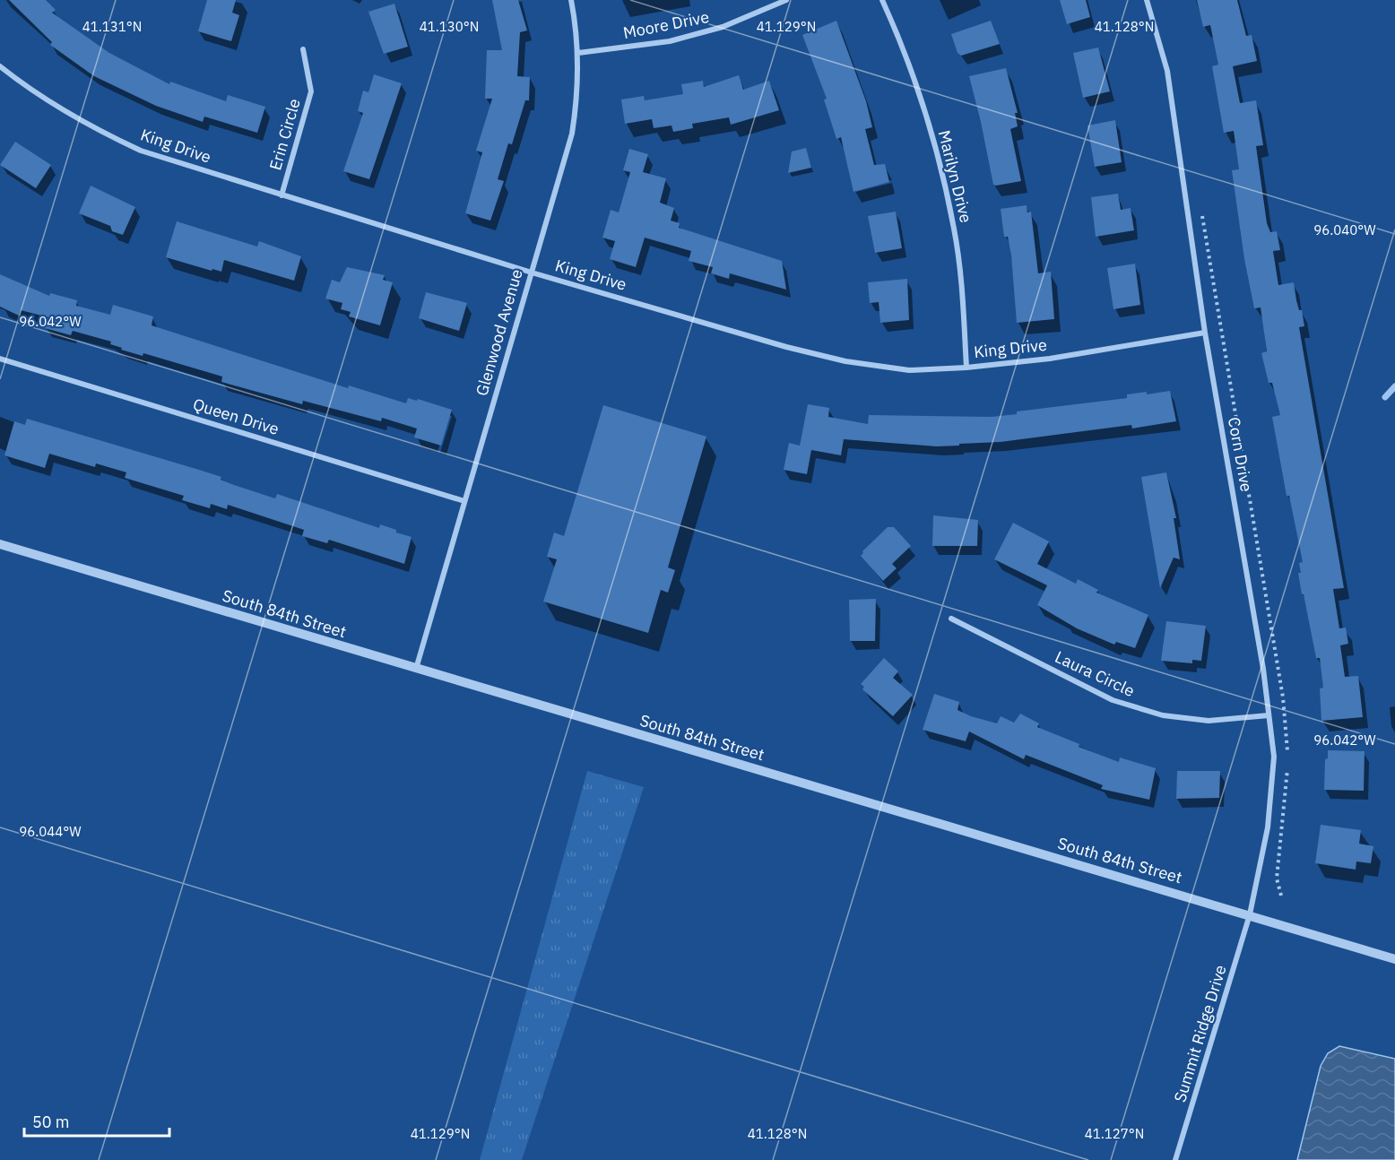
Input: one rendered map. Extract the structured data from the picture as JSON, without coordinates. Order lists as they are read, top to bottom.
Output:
{
  "streets": {
    "street": [
      "Moore Drive",
      "Erin Circle",
      "King Drive",
      "Marilyn Drive",
      "Glenwood Avenue",
      "Queen Drive",
      "Corn Drive",
      "South 84th Street",
      "Laura Circle",
      "Summit Ridge Drive"
    ]
  },
  "crossings": [
    ["Moore Drive", "Glenwood Avenue"],
    ["Erin Circle", "King Drive"],
    ["King Drive", "Marilyn Drive"],
    ["King Drive", "Glenwood Avenue"],
    ["King Drive", "Corn Drive"],
    ["Glenwood Avenue", "Queen Drive"],
    ["Glenwood Avenue", "South 84th Street"],
    ["Corn Drive", "South 84th Street"],
    ["Corn Drive", "Laura Circle"],
    ["Corn Drive", "Summit Ridge Drive"],
    ["South 84th Street", "Summit Ridge Drive"]
  ],
  "scale_bar": "50 m",
  "coordinates": [
    "41.131°N",
    "41.130°N",
    "41.129°N",
    "41.128°N",
    "96.040°W",
    "96.042°W",
    "96.044°W",
    "41.127°N"
  ]
}
